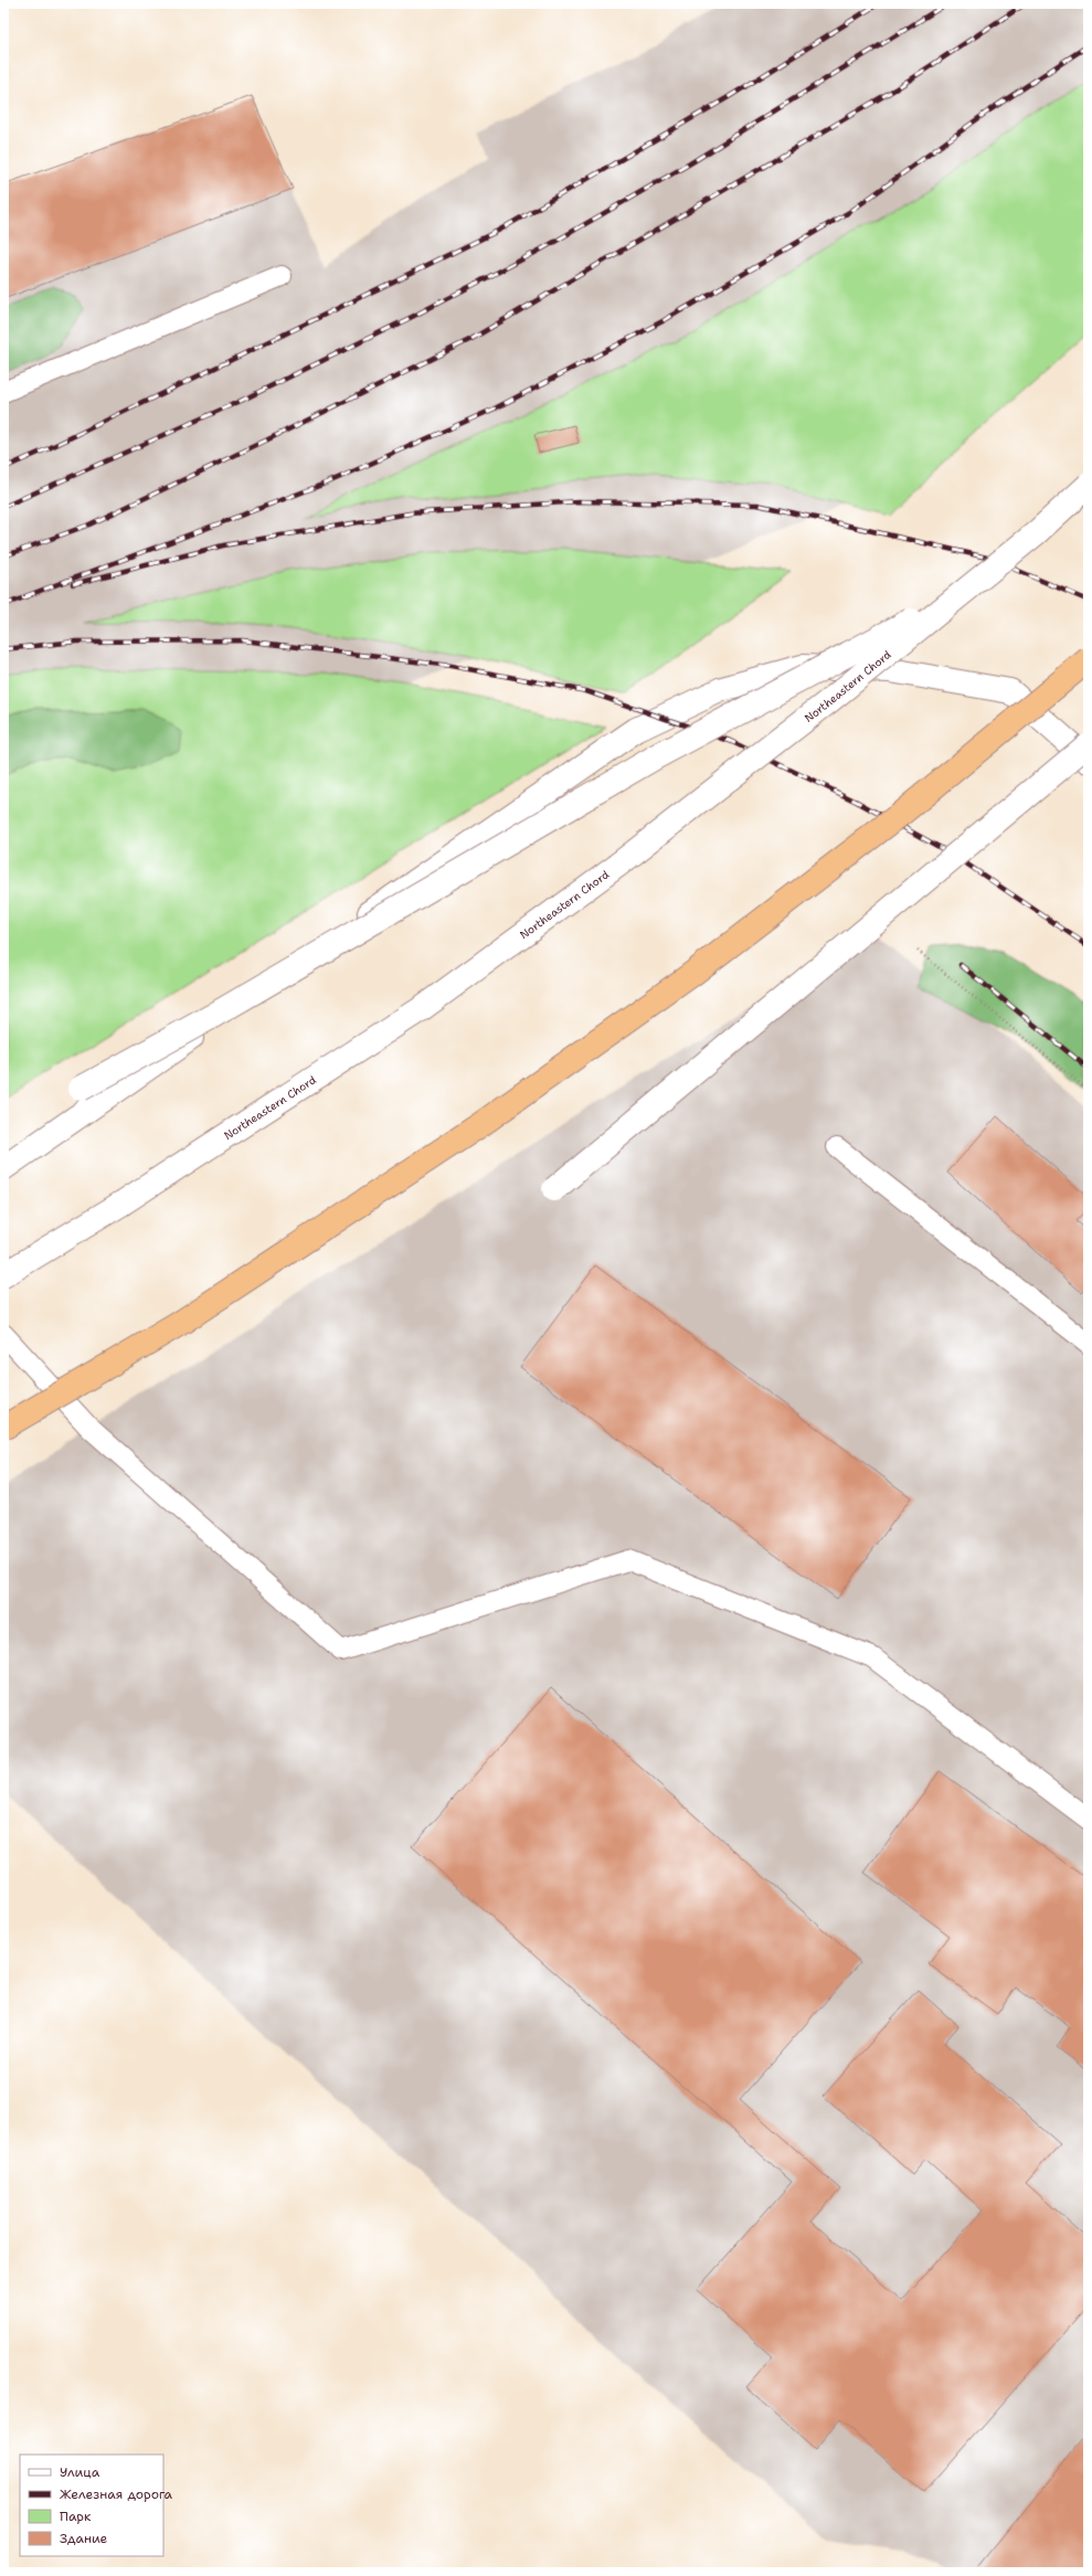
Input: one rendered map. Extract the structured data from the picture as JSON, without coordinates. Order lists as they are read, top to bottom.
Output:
{
  "streets": {
    "street": ["Northeastern Chord"]
  },
  "legend": [
    "Улица",
    "Железная дорога",
    "Парк",
    "Здание"
  ]
}
